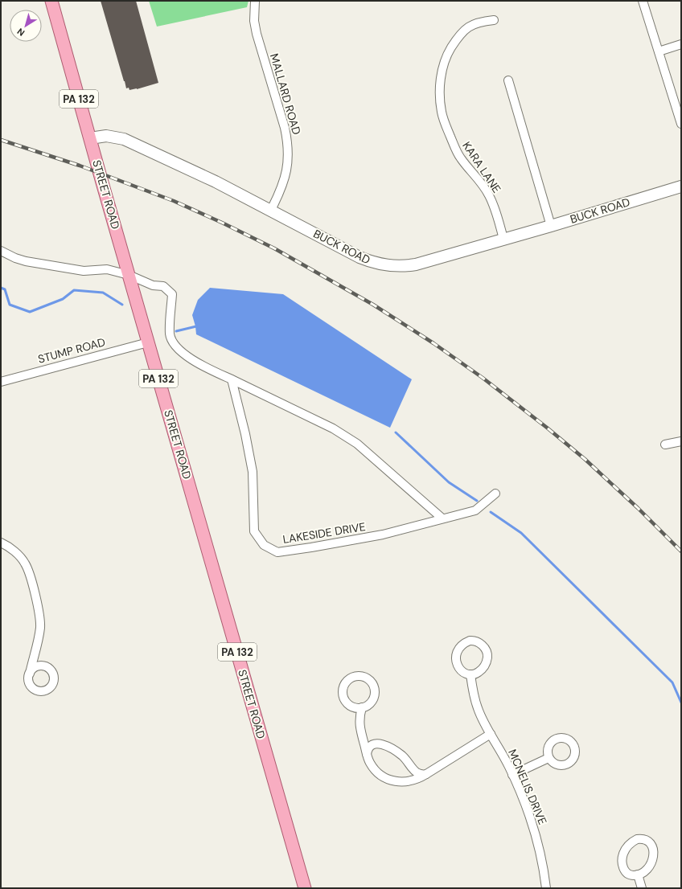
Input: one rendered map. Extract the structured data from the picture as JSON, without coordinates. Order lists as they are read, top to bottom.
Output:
{
  "streets": {
    "main road": ["PA 132", "STREET ROAD"],
    "street": [
      "MALLARD ROAD",
      "KARA LANE",
      "BUCK ROAD",
      "STUMP ROAD",
      "LAKESIDE DRIVE",
      "MCNELIS DRIVE"
    ]
  },
  "crossings": [
    ["MALLARD ROAD", "BUCK ROAD"],
    ["KARA LANE", "BUCK ROAD"],
    ["STREET ROAD", "BUCK ROAD"],
    ["STREET ROAD", "STUMP ROAD"]
  ],
  "north": "bottom left"
}
